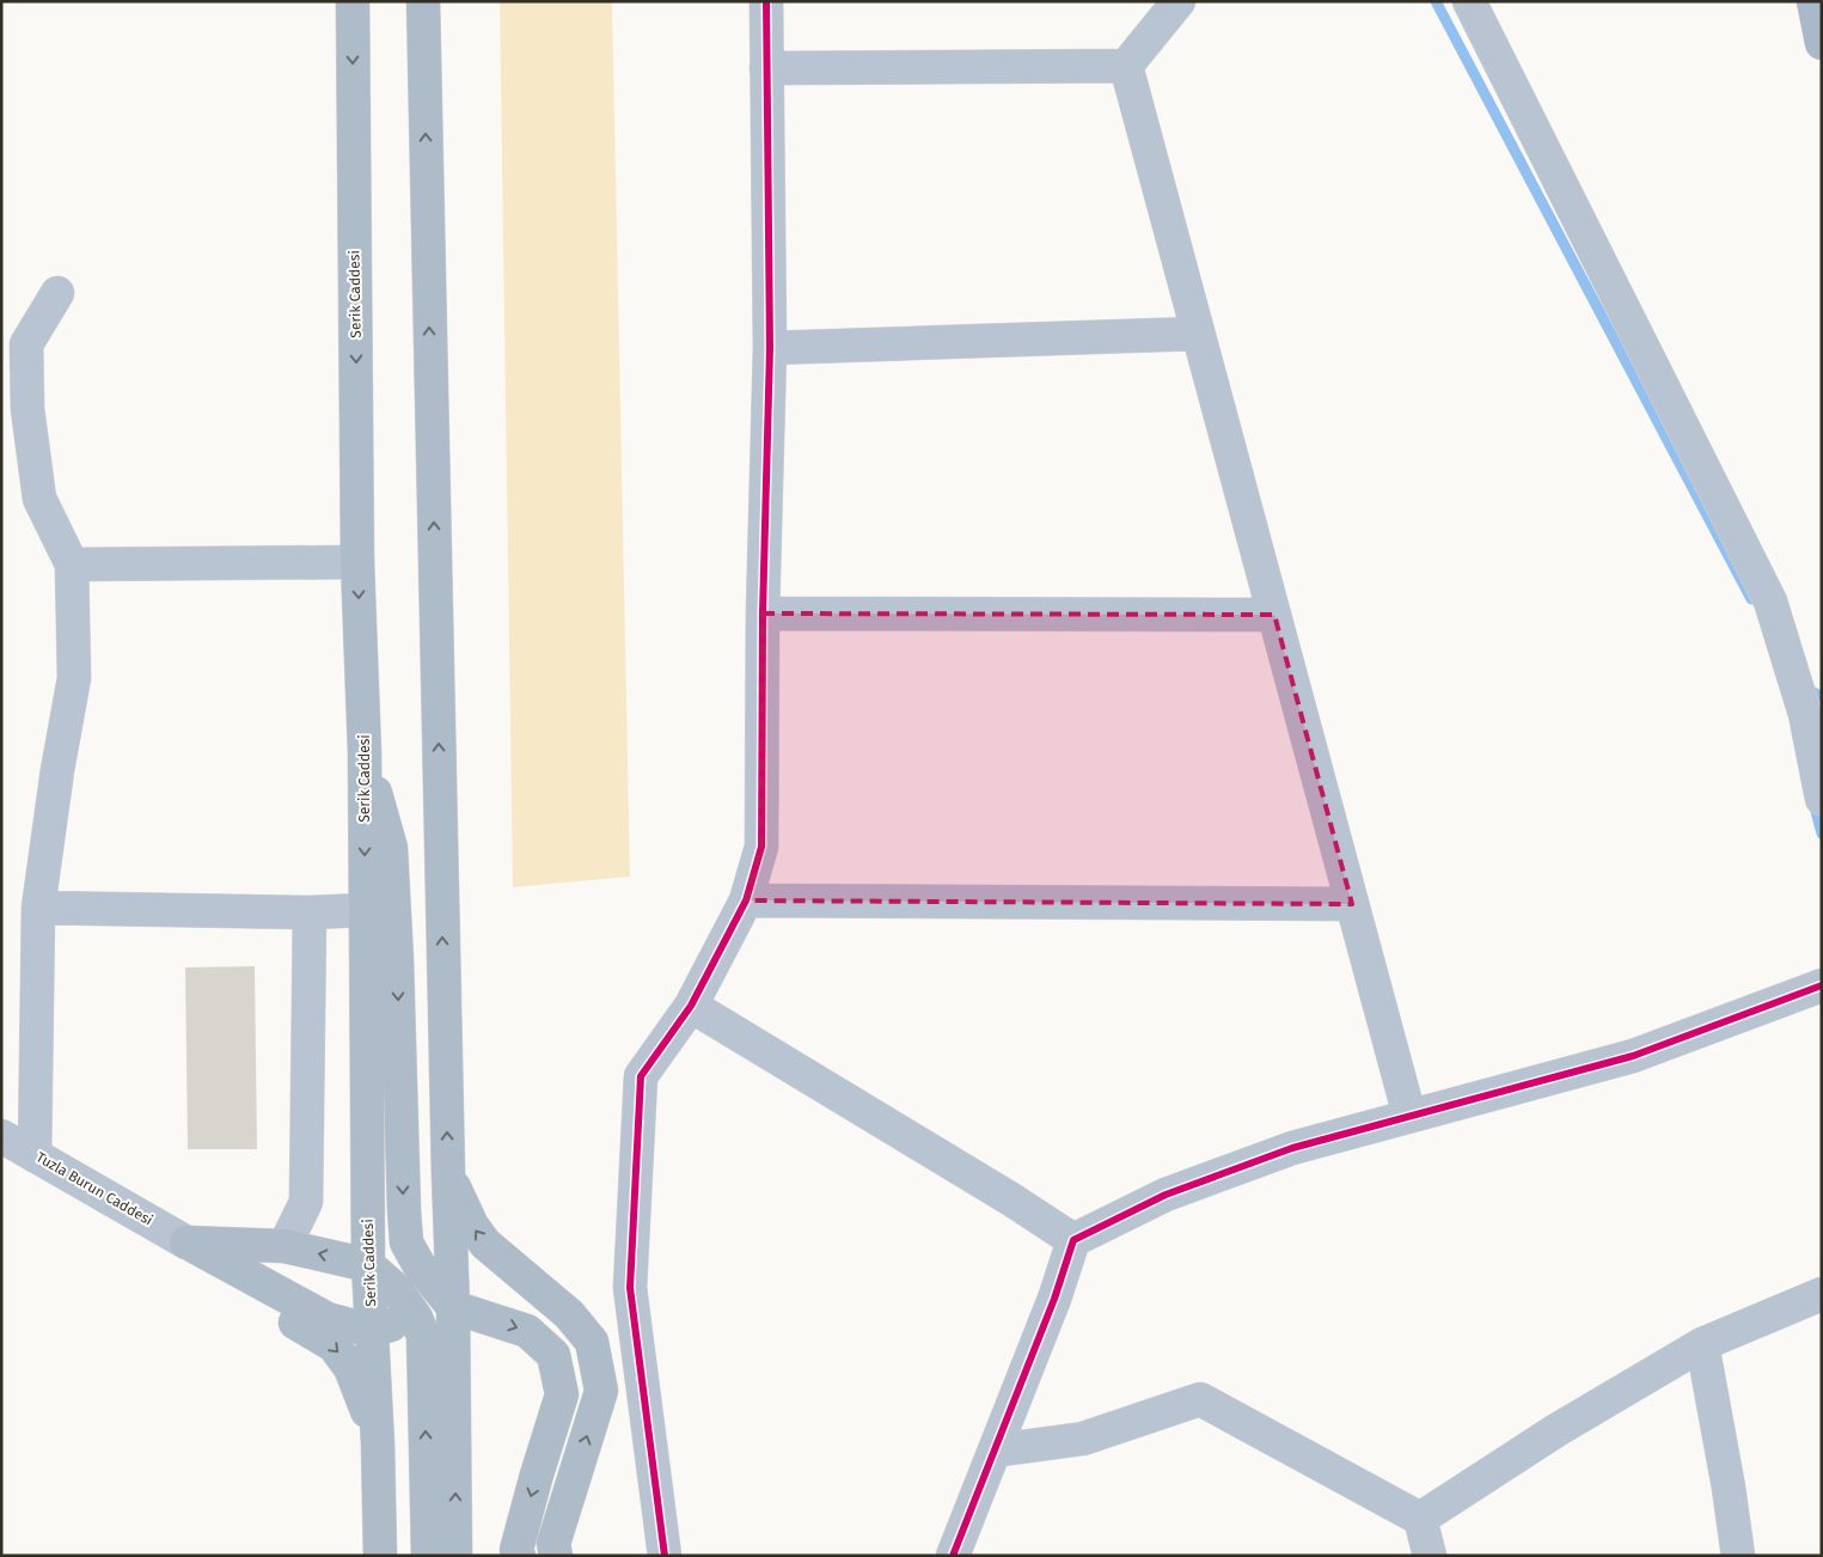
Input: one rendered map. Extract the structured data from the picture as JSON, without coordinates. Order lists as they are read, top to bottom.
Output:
{
  "streets": {
    "highway": ["Serik Caddesi"],
    "street": ["Tuzla Burun Caddesi"]
  }
}
